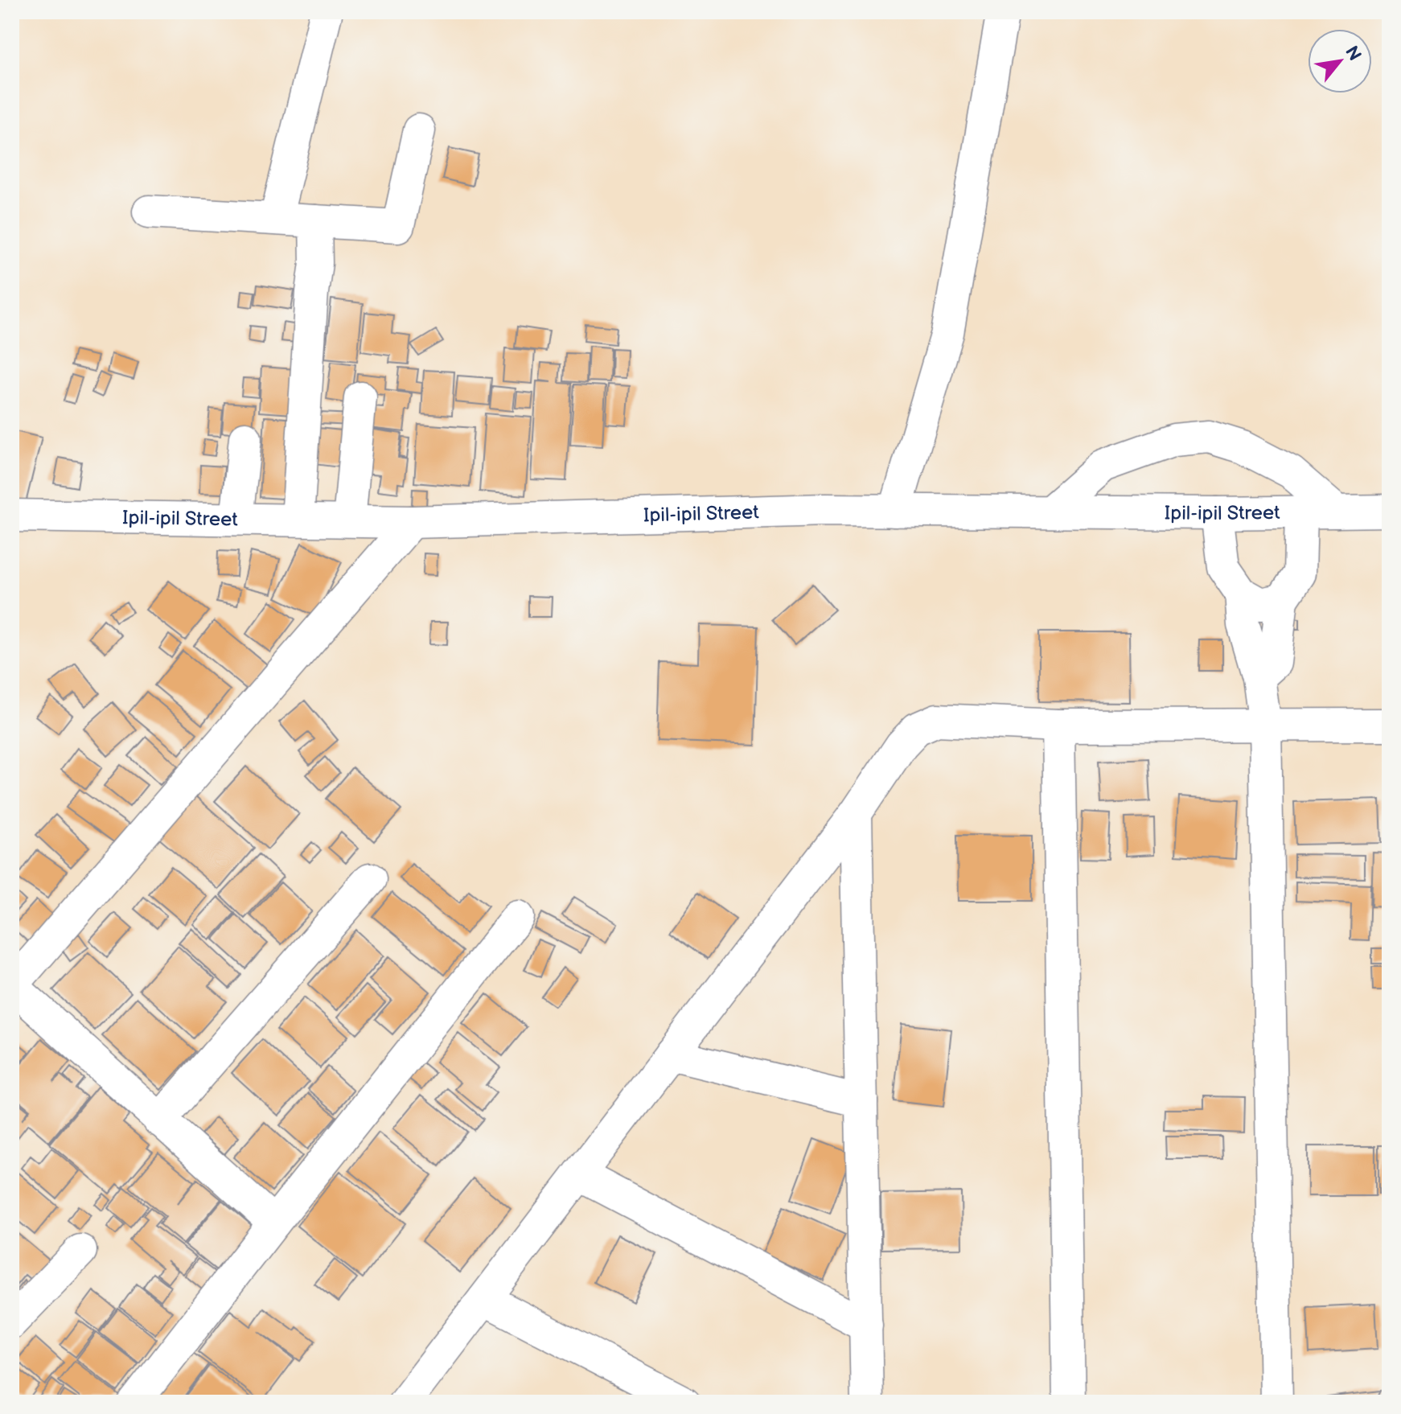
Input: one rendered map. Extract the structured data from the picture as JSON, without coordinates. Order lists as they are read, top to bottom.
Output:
{
  "streets": {
    "street": ["Ipil-ipil Street"]
  },
  "north": "top right"
}
